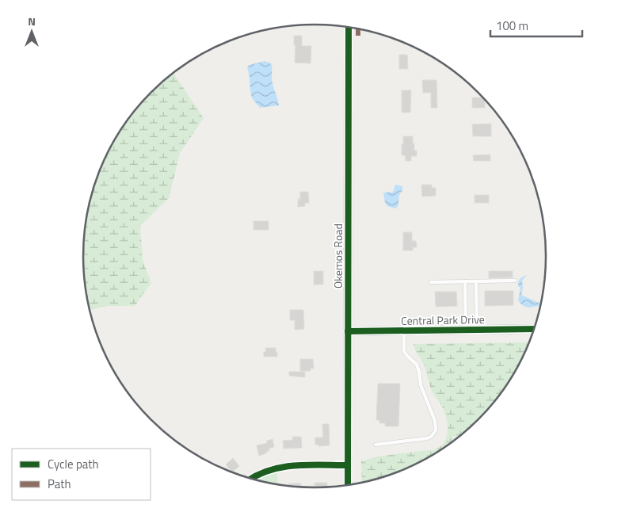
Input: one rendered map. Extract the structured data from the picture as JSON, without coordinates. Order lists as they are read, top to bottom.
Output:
{
  "streets": {
    "street": ["Okemos Road", "Central Park Drive"]
  },
  "crossings": [
    ["Okemos Road", "Central Park Drive"]
  ],
  "legend": ["Cycle path", "Path"],
  "scale_bar": "100 m",
  "north": "top"
}
